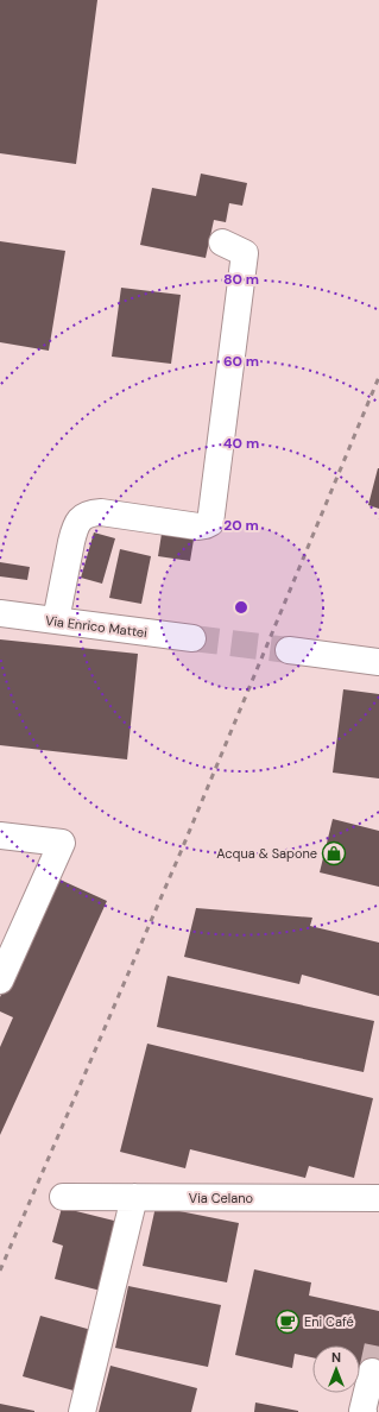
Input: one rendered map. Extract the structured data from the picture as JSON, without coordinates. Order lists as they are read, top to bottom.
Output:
{
  "streets": {
    "street": ["Via Enrico Mattei", "Via Celano"]
  },
  "places": {
    "shop": ["Acqua & Sapone"],
    "cafe": ["Eni Café"]
  },
  "north": "top",
  "rings": [
    "80 m",
    "60 m",
    "40 m",
    "20 m"
  ]
}
